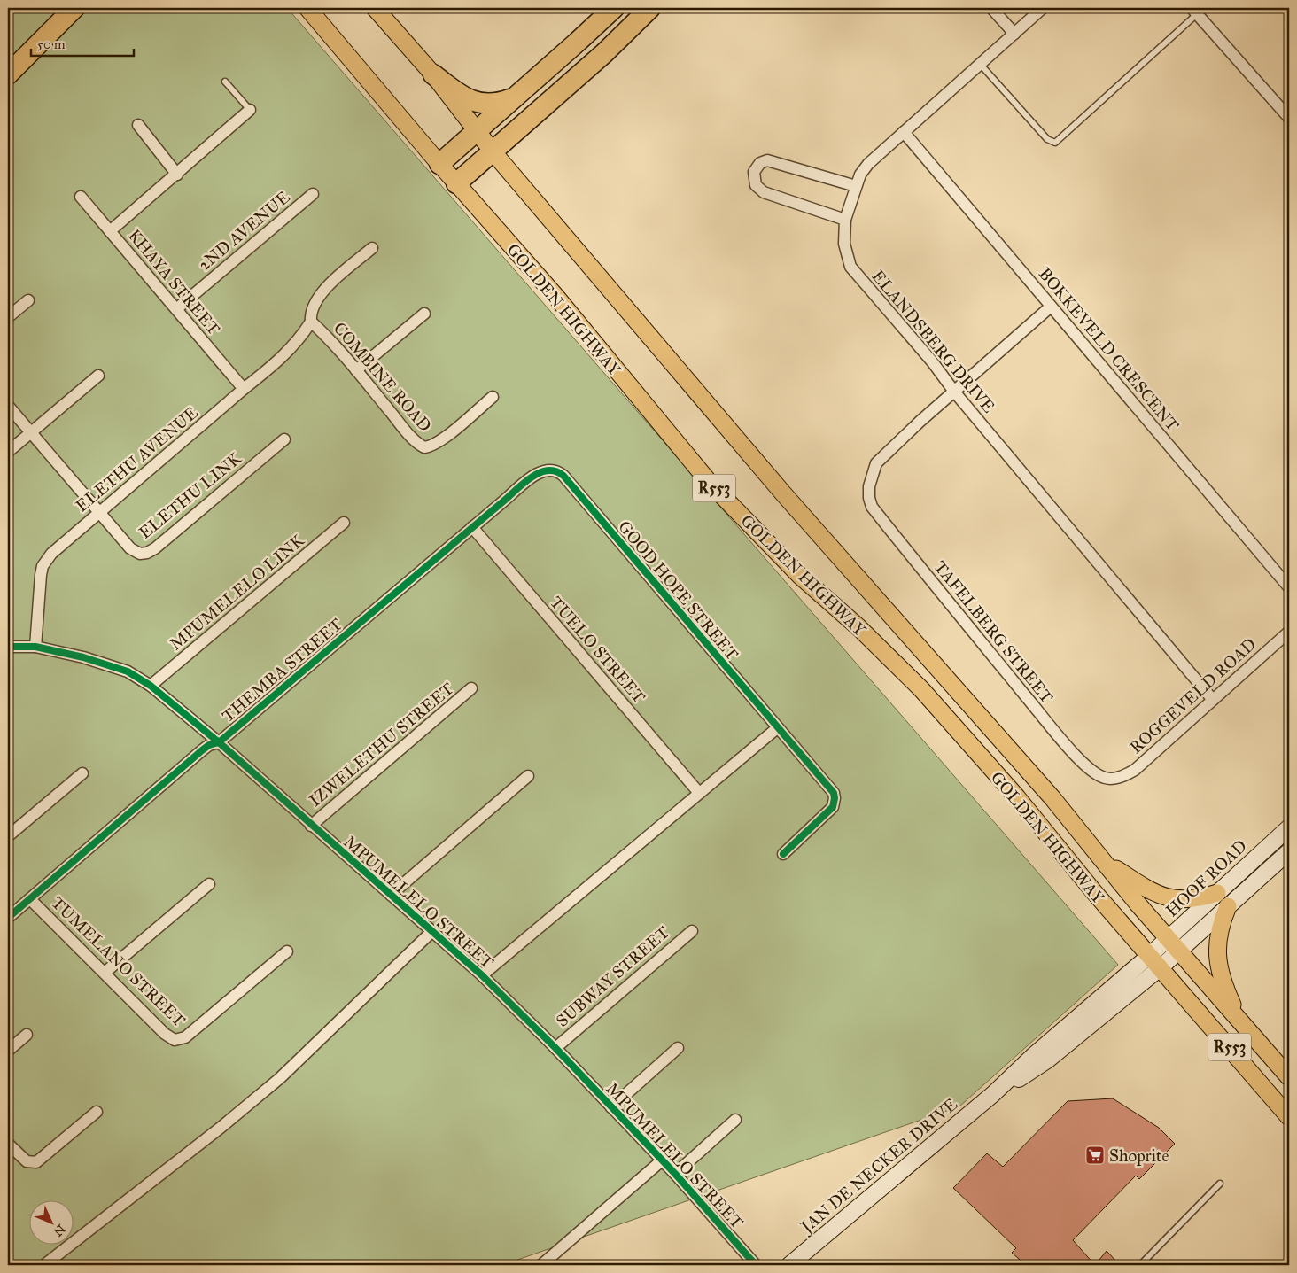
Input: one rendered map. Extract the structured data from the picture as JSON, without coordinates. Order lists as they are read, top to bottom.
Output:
{
  "streets": {
    "main road": [
      "GOLDEN HIGHWAY",
      "R553",
      "HOOF ROAD",
      "JAN DE NECKER DRIVE"
    ],
    "street": [
      "2ND AVENUE",
      "KHAYA STREET",
      "ELANDSBERG DRIVE",
      "BOKKEVELD CRESCENT",
      "COMBINE ROAD",
      "ELETHU AVENUE",
      "ELETHU LINK",
      "GOOD HOPE STREET",
      "MPUMELELO LINK",
      "TAFELBERG STREET",
      "TUELO STREET",
      "THEMBA STREET",
      "ROGGEVELD ROAD",
      "IZWELETHU STREET",
      "MPUMELELO STREET",
      "TUMELANO STREET",
      "SUBWAY STREET"
    ]
  },
  "crossings": [
    ["2ND AVENUE", "KHAYA STREET"],
    ["KHAYA STREET", "ELETHU AVENUE"],
    ["GOLDEN HIGHWAY", "HOOF ROAD"],
    ["GOLDEN HIGHWAY", "JAN DE NECKER DRIVE"],
    ["ELANDSBERG DRIVE", "BOKKEVELD CRESCENT"],
    ["ELANDSBERG DRIVE", "TAFELBERG STREET"],
    ["ELANDSBERG DRIVE", "ROGGEVELD ROAD"],
    ["COMBINE ROAD", "ELETHU AVENUE"],
    ["ELETHU AVENUE", "ELETHU LINK"],
    ["ELETHU AVENUE", "MPUMELELO STREET"],
    ["GOOD HOPE STREET", "THEMBA STREET"],
    ["MPUMELELO LINK", "MPUMELELO STREET"],
    ["TAFELBERG STREET", "ROGGEVELD ROAD"],
    ["TUELO STREET", "THEMBA STREET"],
    ["THEMBA STREET", "MPUMELELO STREET"],
    ["THEMBA STREET", "TUMELANO STREET"],
    ["IZWELETHU STREET", "MPUMELELO STREET"],
    ["HOOF ROAD", "JAN DE NECKER DRIVE"],
    ["MPUMELELO STREET", "SUBWAY STREET"]
  ],
  "places": {
    "supermarket": ["Shoprite"]
  },
  "scale_bar": "50 m",
  "north": "bottom right"
}
